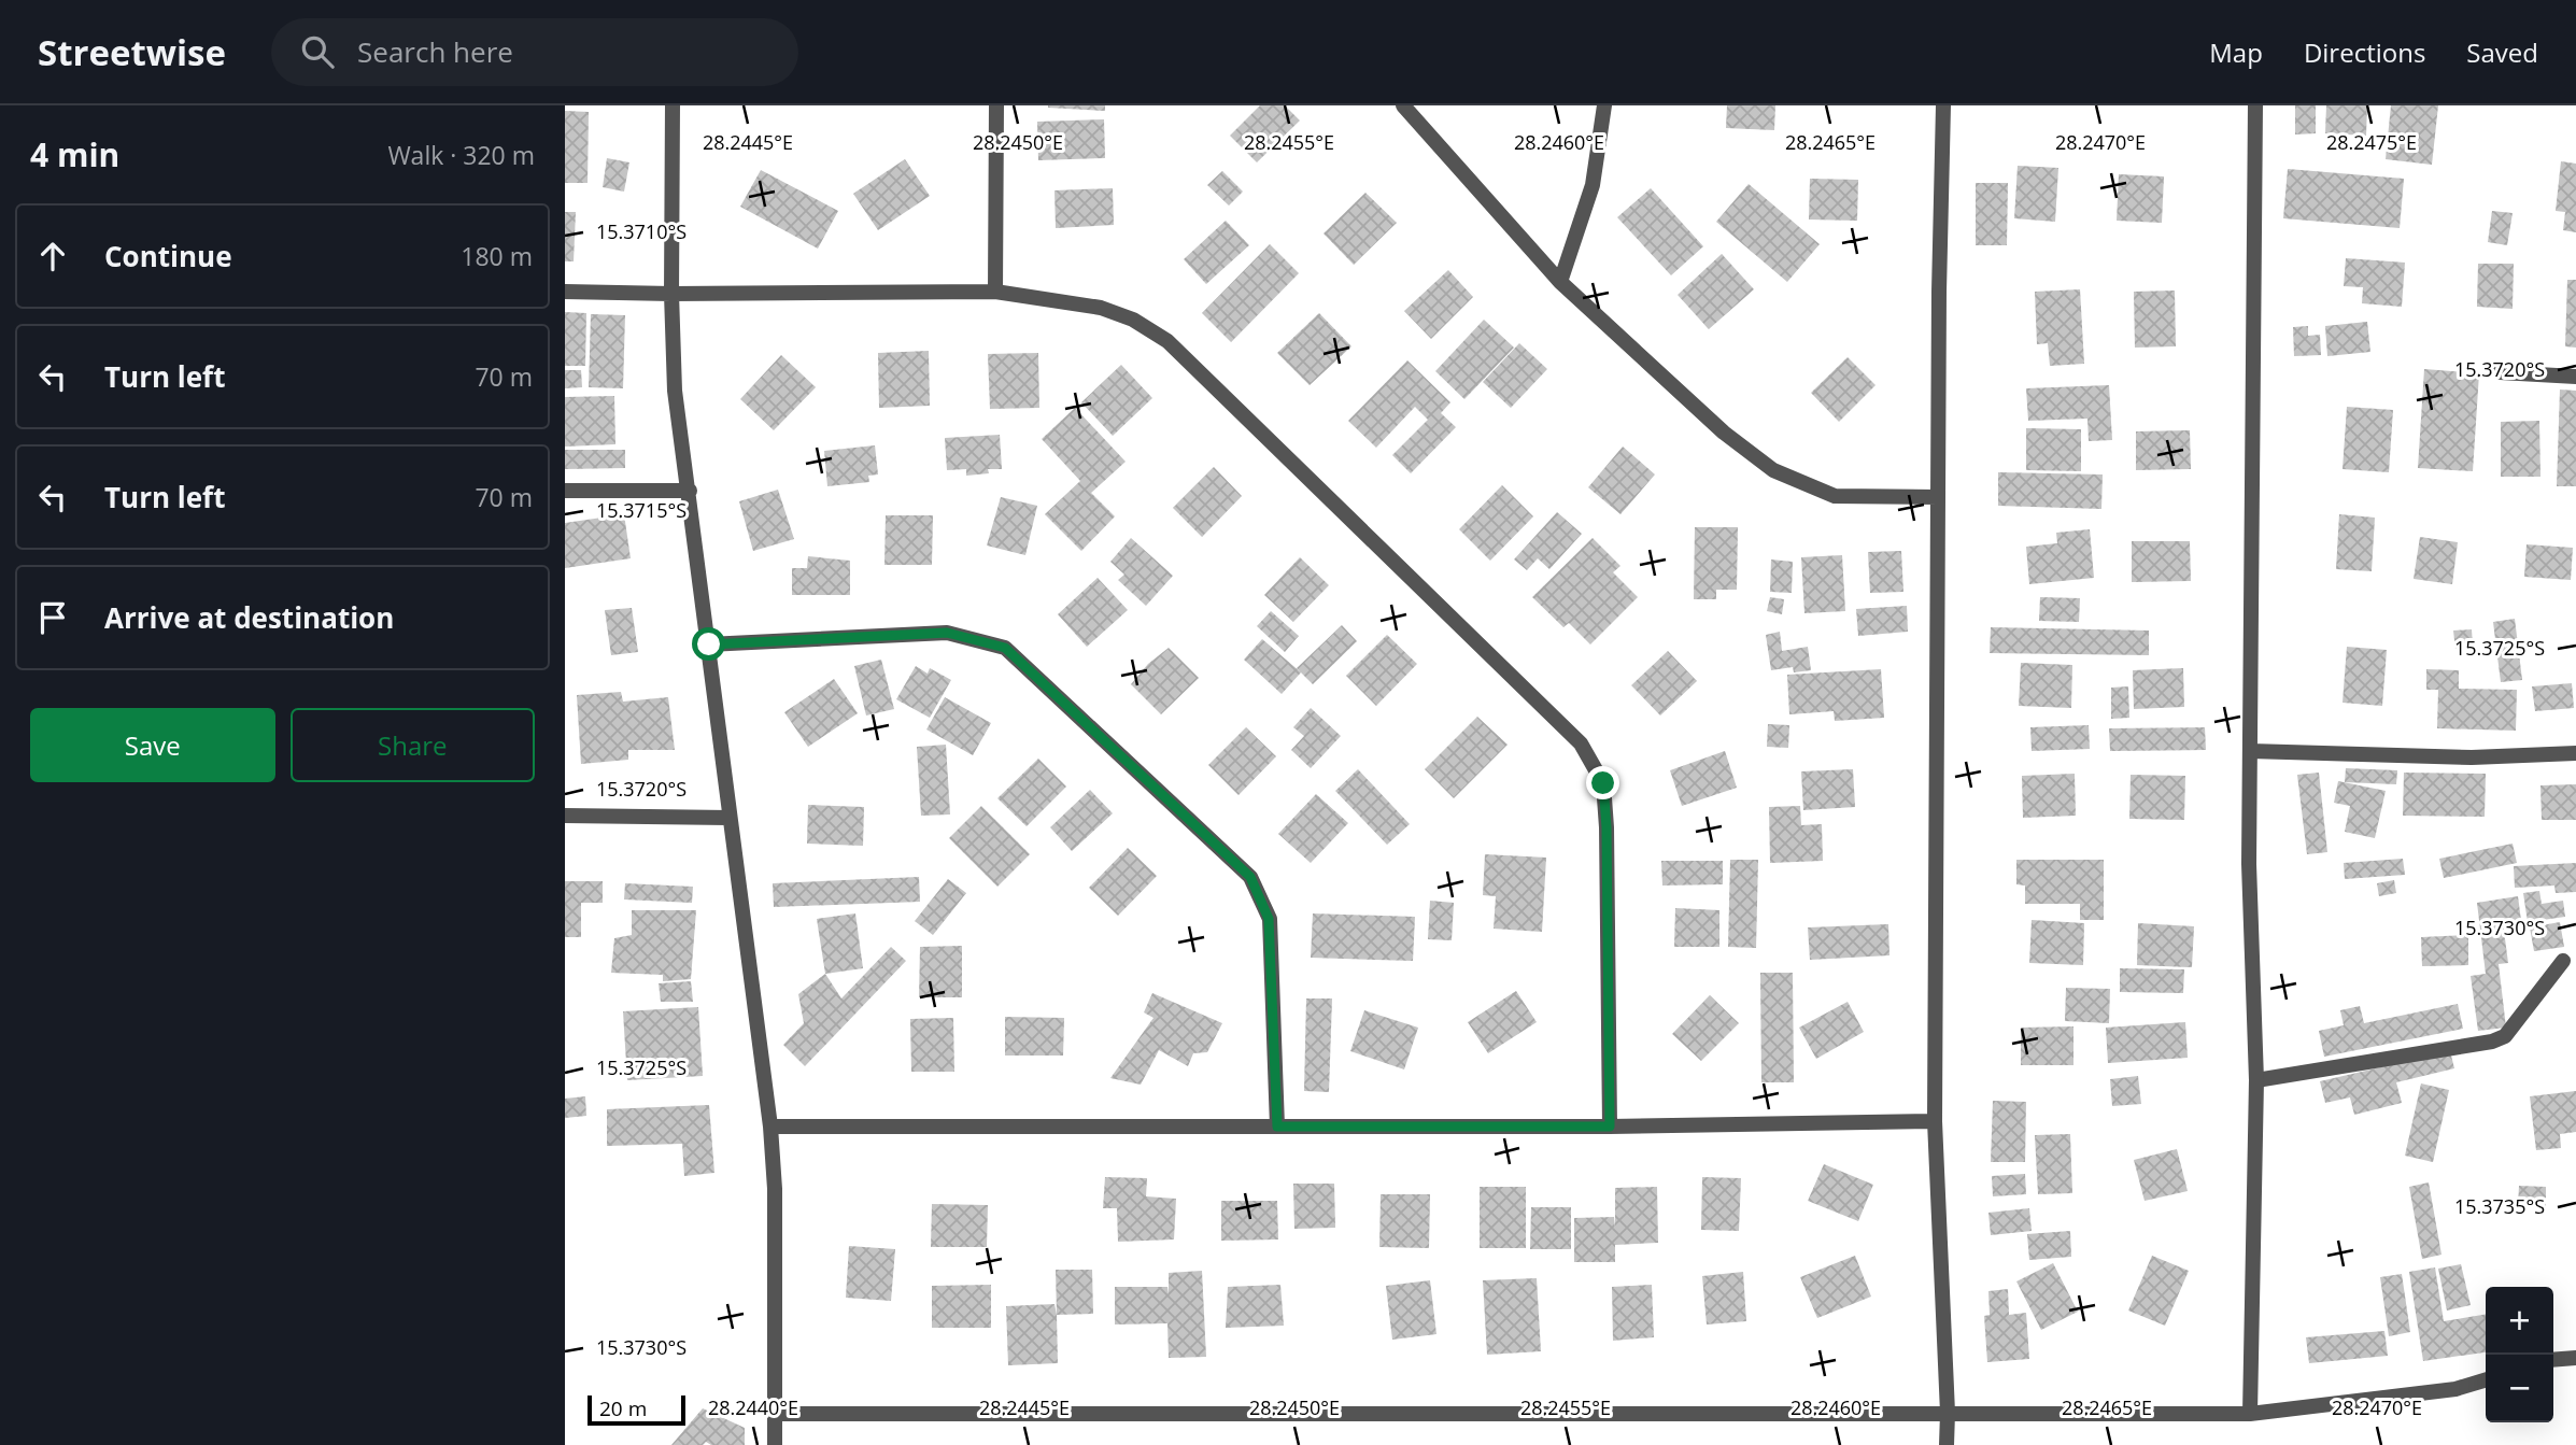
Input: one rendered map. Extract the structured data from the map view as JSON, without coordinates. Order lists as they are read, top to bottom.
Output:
{
  "scale_bar": "20 m",
  "page": {
    "header": "Streetwise",
    "search": "Search here",
    "nav": ["Map", "Directions", "Saved"],
    "heading": ["4 min", "Walk · 320 m"],
    "list": [
      ["Continue", "180 m"],
      ["Turn left", "70 m"],
      ["Turn left", "70 m"],
      "Arrive at destination"
    ],
    "buttons": ["Save", "Share"],
    "map_buttons": ["+", "−"],
    "scale": "20 m"
  },
  "coordinates": [
    "28.2445°E",
    "28.2450°E",
    "28.2455°E",
    "28.2460°E",
    "28.2465°E",
    "28.2470°E",
    "28.2475°E",
    "15.3710°S",
    "15.3720°S",
    "15.3715°S",
    "15.3725°S",
    "15.3730°S",
    "15.3735°S",
    "28.2440°E"
  ]
}
